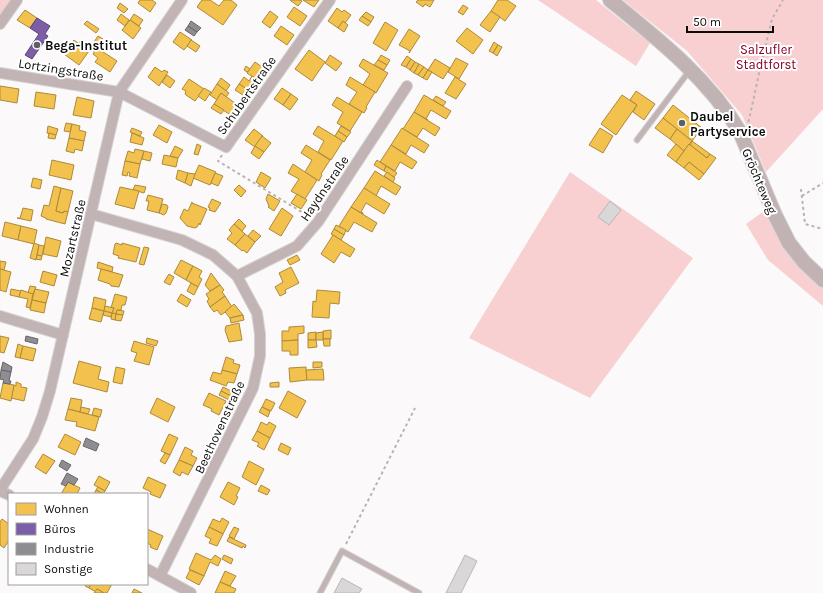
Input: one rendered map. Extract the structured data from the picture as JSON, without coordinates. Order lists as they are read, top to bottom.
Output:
{
  "streets": {
    "street": [
      "Lortzingstraße",
      "Schubertstraße",
      "Gröchteweg",
      "Haydnstraße",
      "Mozartstraße",
      "Beethovenstraße"
    ]
  },
  "crossings": [
    ["Lortzingstraße", "Schubertstraße"],
    ["Lortzingstraße", "Mozartstraße"],
    ["Schubertstraße", "Mozartstraße"],
    ["Haydnstraße", "Beethovenstraße"],
    ["Mozartstraße", "Beethovenstraße"]
  ],
  "parks": ["Salzufler Stadtforst"],
  "places": ["Bega-Institut", "Daubel Partyservice"],
  "legend": [
    "Wohnen",
    "Büros",
    "Industrie",
    "Sonstige"
  ],
  "scale_bar": "50 m"
}
